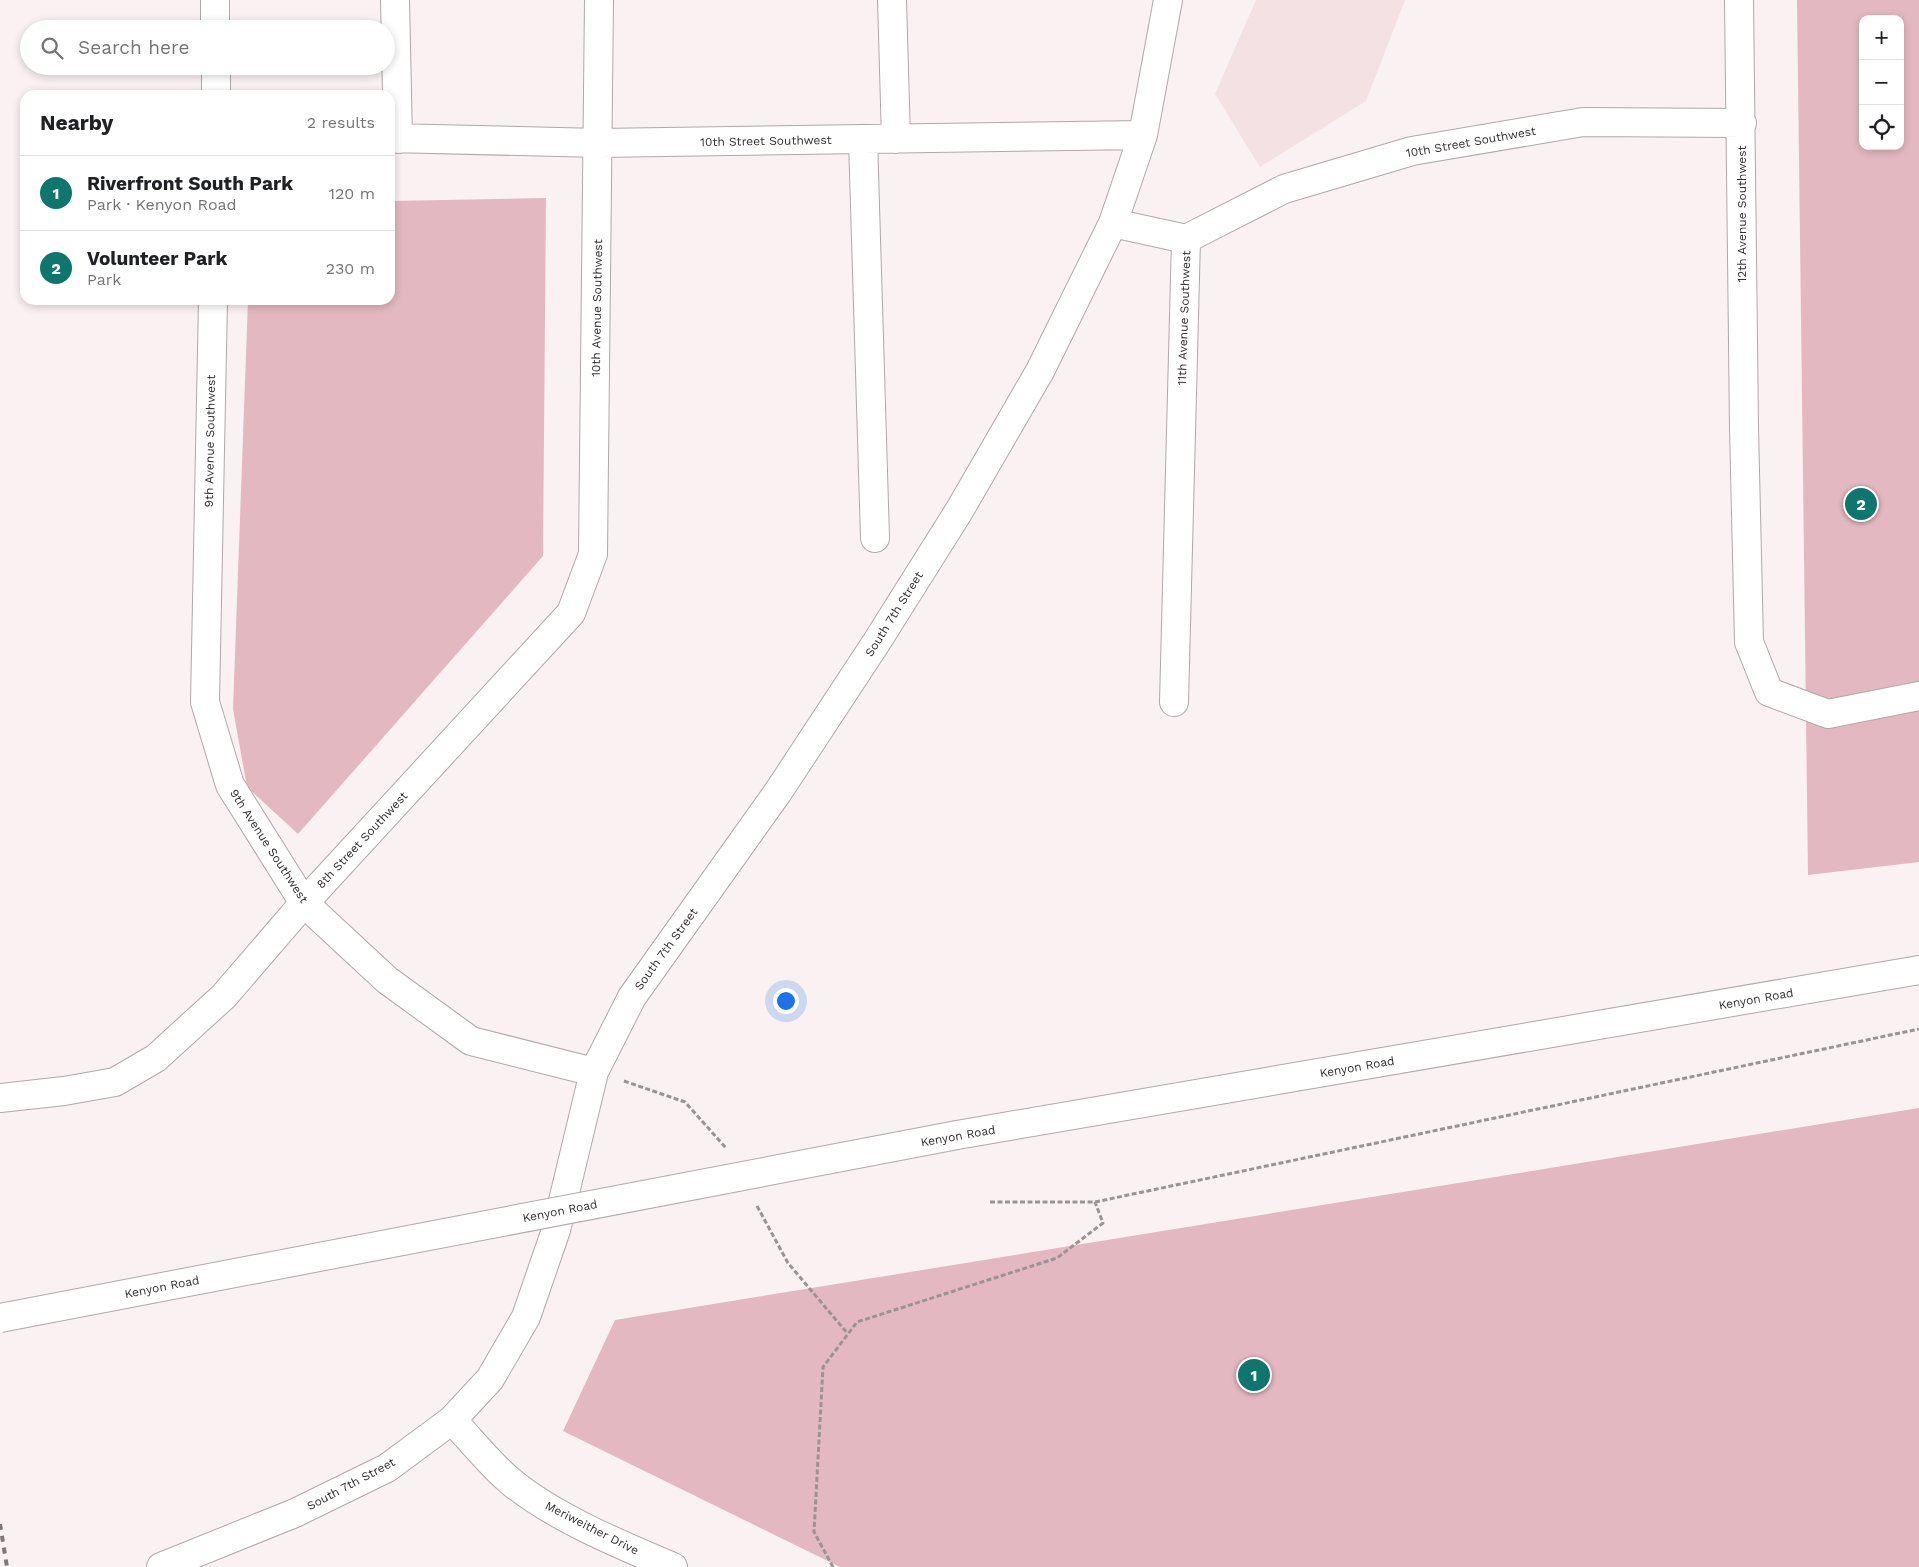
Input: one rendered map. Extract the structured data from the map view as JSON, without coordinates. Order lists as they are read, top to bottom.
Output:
{
  "streets": {
    "street": [
      "10th Street Southwest",
      "12th Avenue Southwest",
      "10th Avenue Southwest",
      "11th Avenue Southwest",
      "9th Avenue Southwest",
      "South 7th Street",
      "8th Street Southwest",
      "Kenyon Road",
      "Meriweither Drive"
    ]
  },
  "crossings": [
    ["10th Street Southwest", "12th Avenue Southwest"],
    ["10th Street Southwest", "10th Avenue Southwest"],
    ["10th Street Southwest", "11th Avenue Southwest"],
    ["10th Avenue Southwest", "8th Street Southwest"],
    ["11th Avenue Southwest", "South 7th Street"],
    ["9th Avenue Southwest", "South 7th Street"],
    ["9th Avenue Southwest", "8th Street Southwest"],
    ["South 7th Street", "Meriweither Drive"]
  ],
  "page": {
    "map_buttons": ["+", "−"],
    "search": "Search here",
    "heading": ["Nearby", "2 results"],
    "list": [
      {
        "mark": "1",
        "name": "Riverfront South Park",
        "note": "Park · Kenyon Road",
        "value": "120 m"
      },
      {
        "mark": "2",
        "name": "Volunteer Park",
        "note": "Park",
        "value": "230 m"
      }
    ],
    "pins": ["2", "1"]
  }
}
